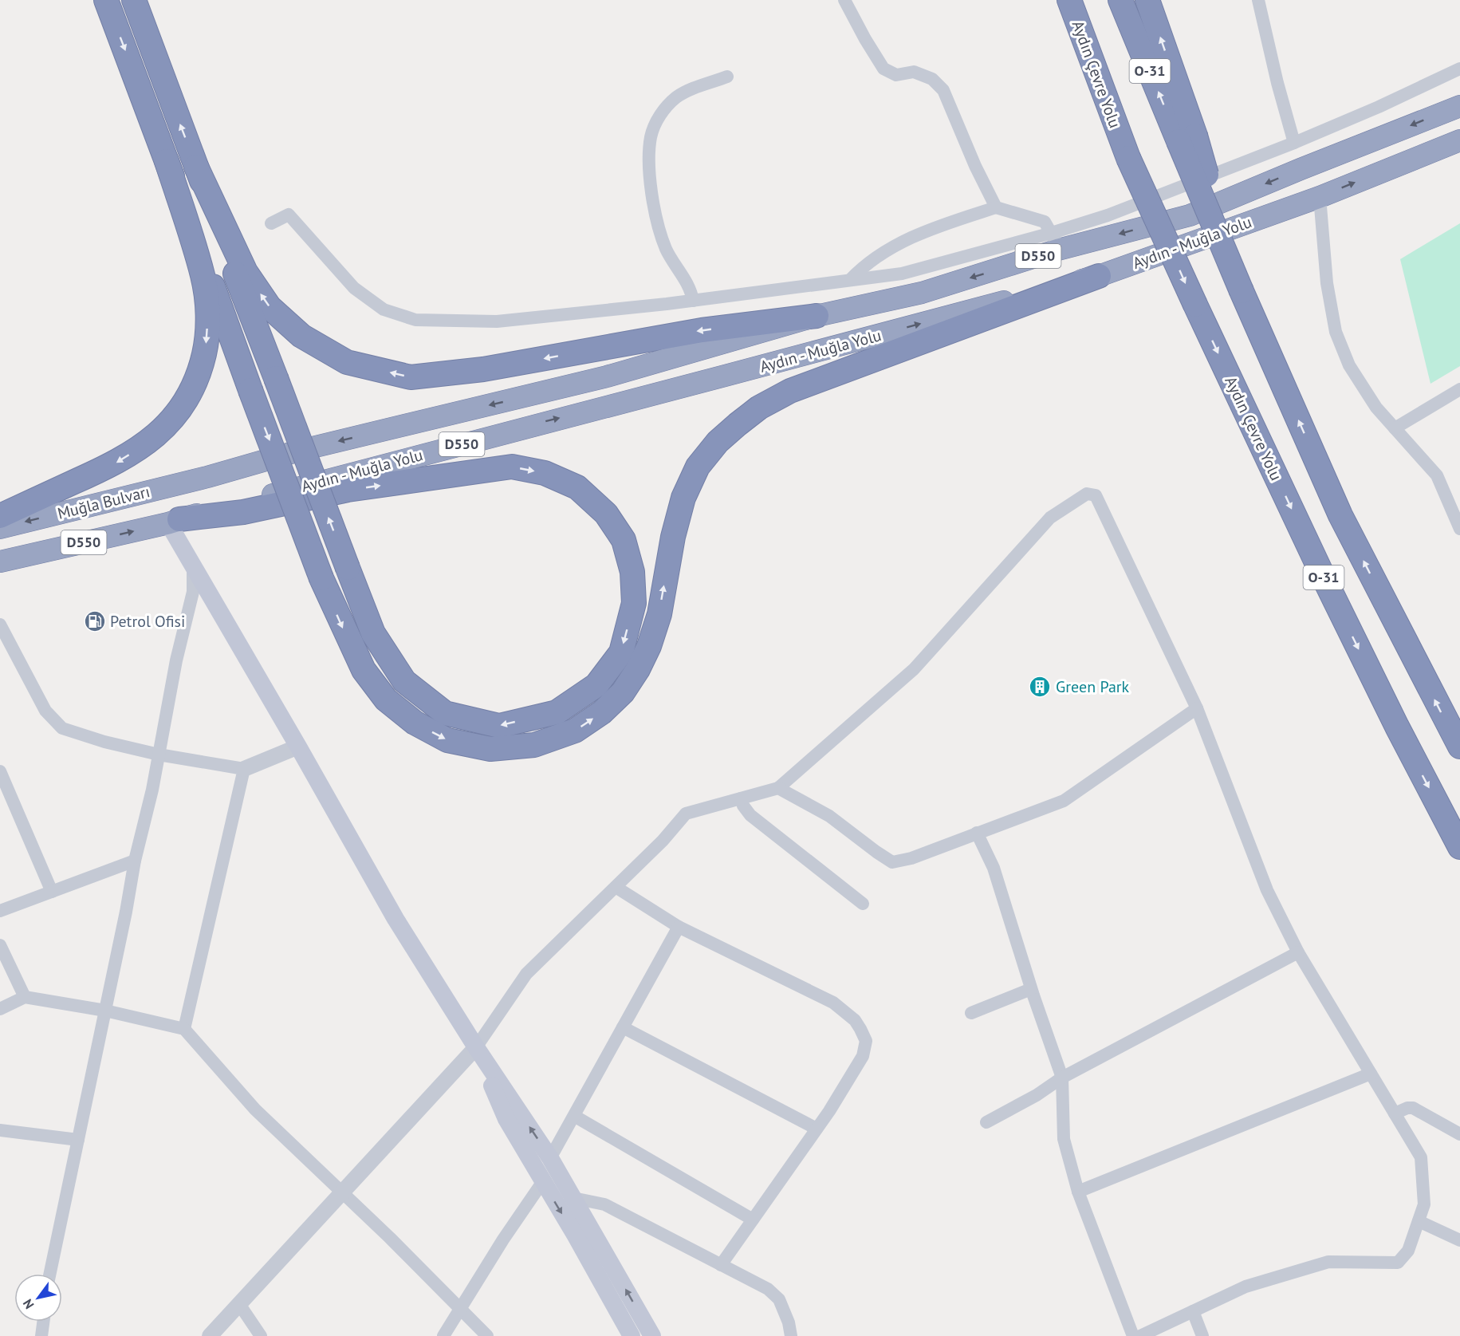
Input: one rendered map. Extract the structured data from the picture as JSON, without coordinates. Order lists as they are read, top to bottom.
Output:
{
  "streets": {
    "highway": [
      "O-31",
      "Aydın Çevre Yolu",
      "Aydın - Muğla Yolu",
      "D550",
      "Muğla Bulvarı"
    ]
  },
  "crossings": [
    ["Aydın - Muğla Yolu", "D550"],
    ["Aydın - Muğla Yolu", "Muğla Bulvarı"]
  ],
  "places": {
    "fuel station": ["Petrol Ofisi"],
    "building": ["Green Park"]
  },
  "north": "bottom left"
}
